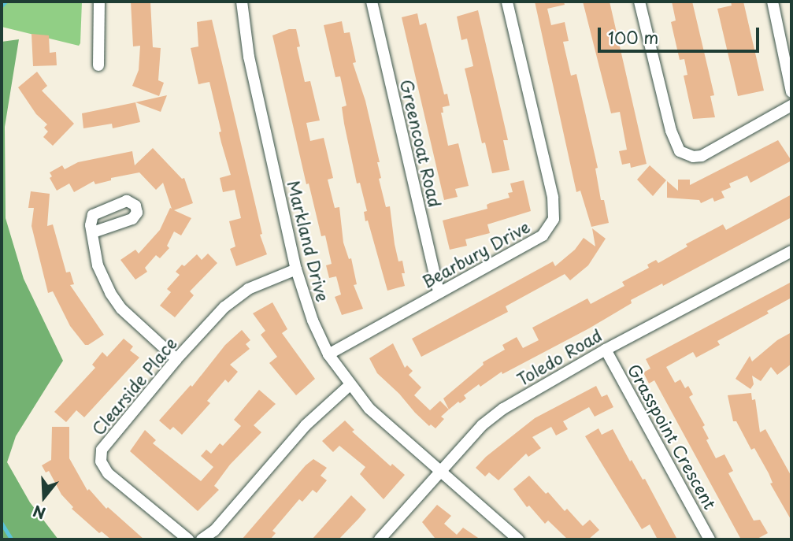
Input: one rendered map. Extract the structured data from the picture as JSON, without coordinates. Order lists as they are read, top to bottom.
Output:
{
  "streets": {
    "street": [
      "Greencoat Road",
      "Markland Drive",
      "Bearbury Drive",
      "Toledo Road",
      "Clearside Place",
      "Grasspoint Crescent"
    ]
  },
  "crossings": [
    ["Greencoat Road", "Bearbury Drive"],
    ["Markland Drive", "Bearbury Drive"],
    ["Markland Drive", "Toledo Road"],
    ["Markland Drive", "Clearside Place"],
    ["Toledo Road", "Grasspoint Crescent"]
  ],
  "scale_bar": "100 m",
  "north": "bottom"
}
